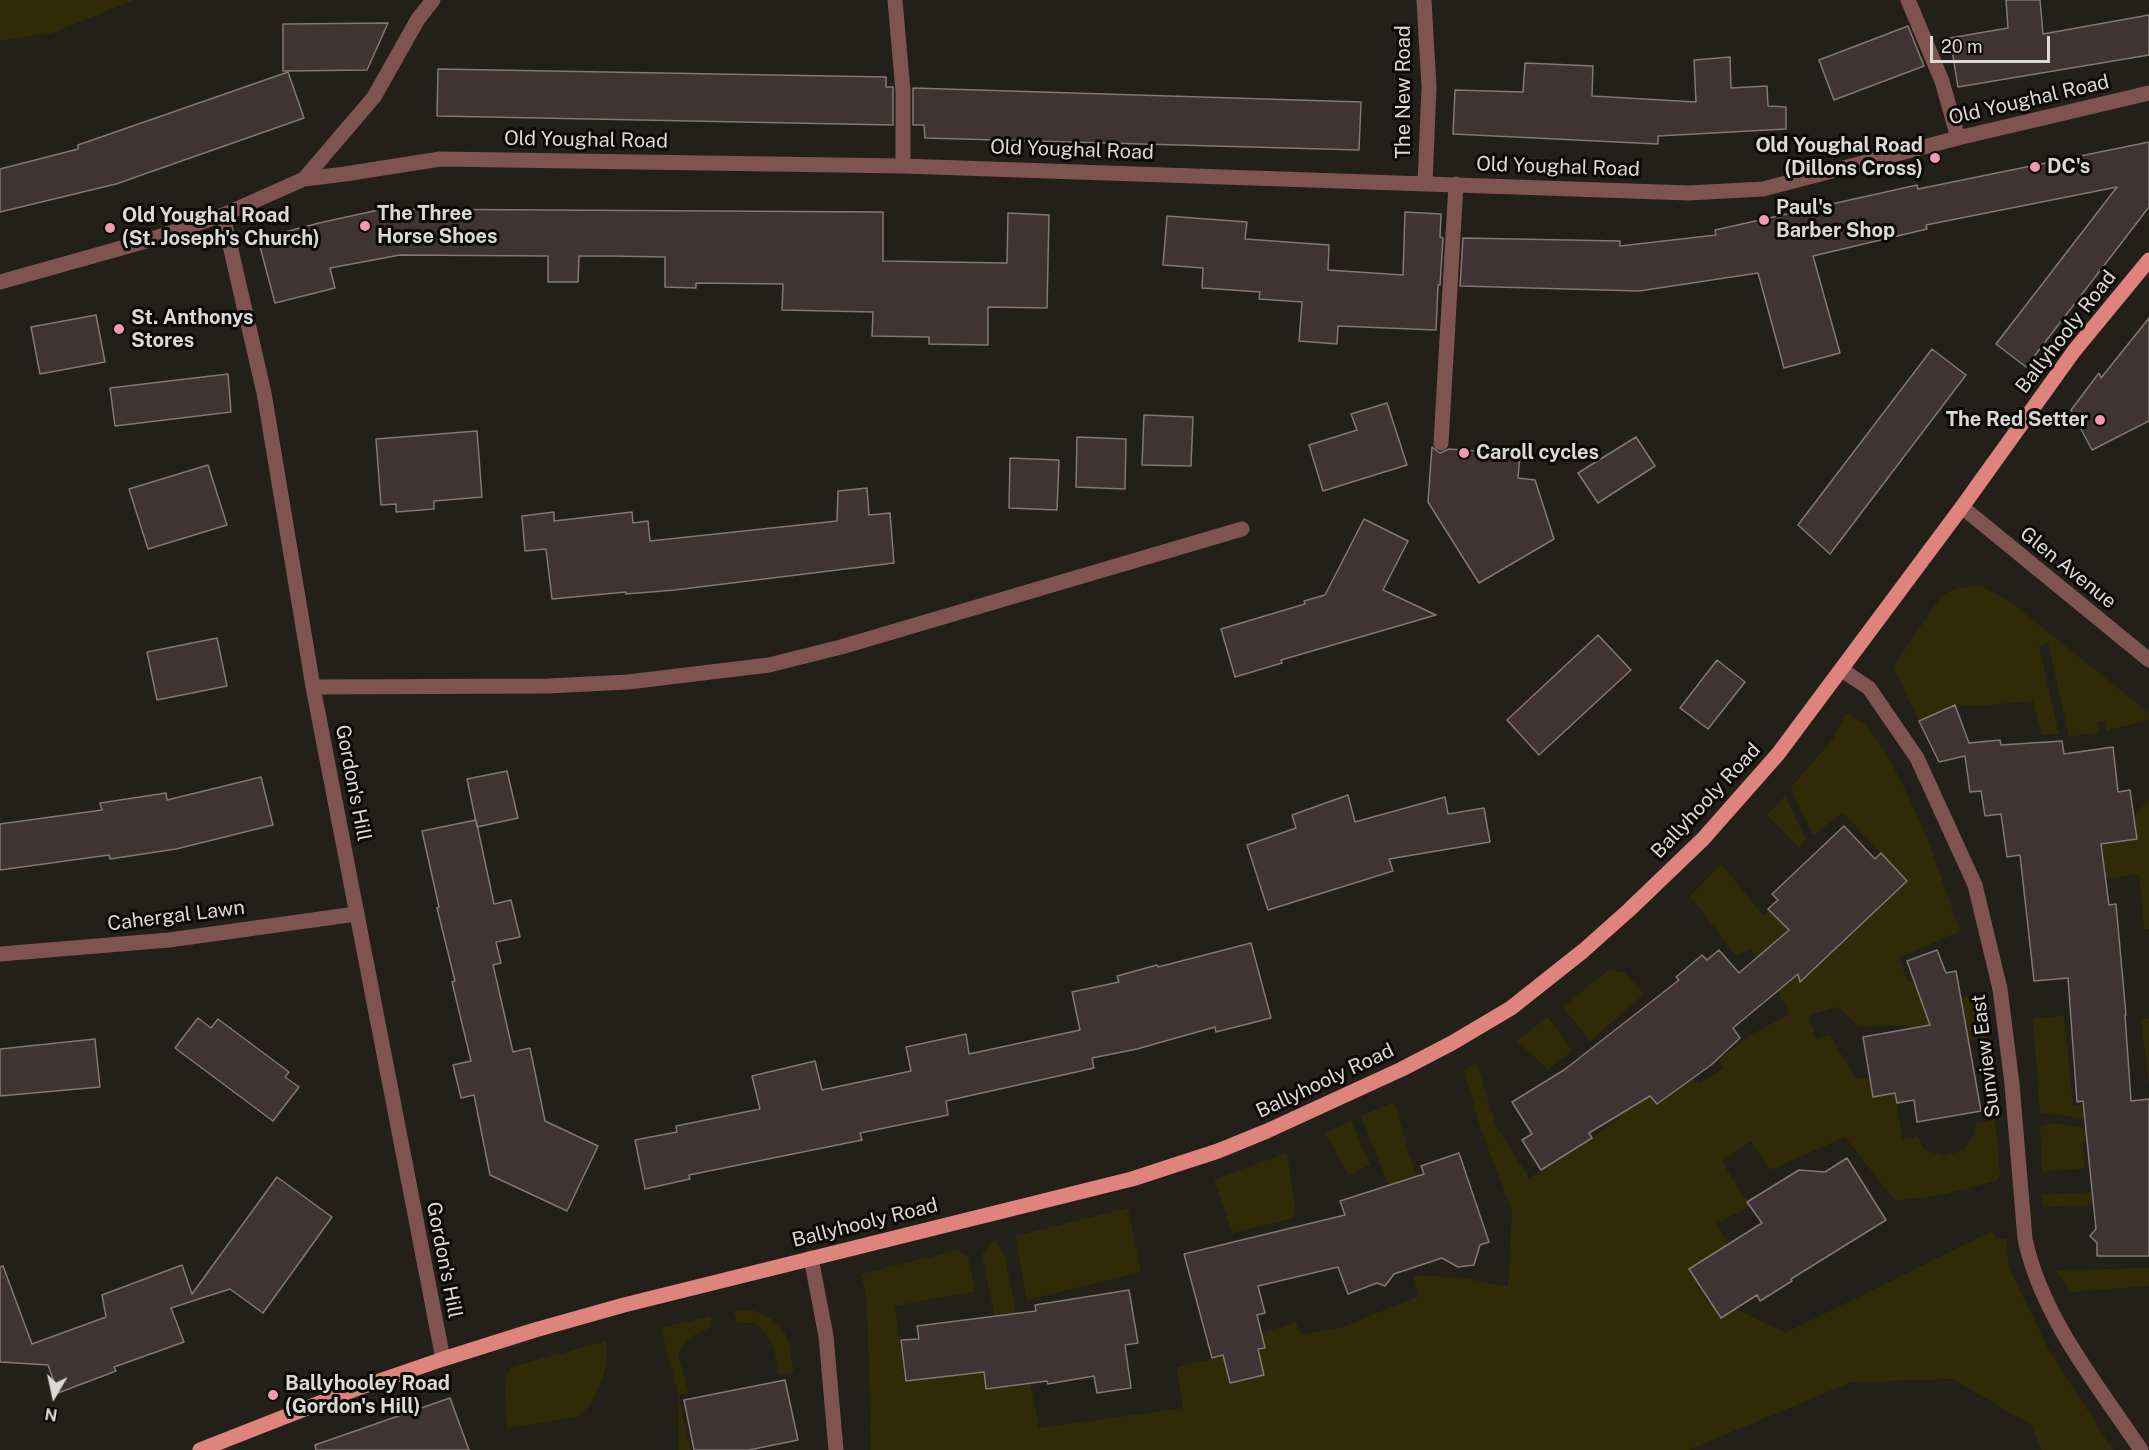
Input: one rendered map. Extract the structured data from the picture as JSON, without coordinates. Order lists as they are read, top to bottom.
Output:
{
  "streets": {
    "main road": ["Ballyhooly Road"],
    "street": [
      "The New Road",
      "Old Youghal Road",
      "Glen Avenue",
      "Gordon's Hill",
      "Cahergal Lawn",
      "Sunview East"
    ]
  },
  "crossings": [
    ["The New Road", "Old Youghal Road"],
    ["Old Youghal Road", "Gordon's Hill"],
    ["Ballyhooly Road", "Glen Avenue"],
    ["Ballyhooly Road", "Gordon's Hill"],
    ["Ballyhooly Road", "Sunview East"],
    ["Gordon's Hill", "Cahergal Lawn"]
  ],
  "places": [
    "Old Youghal Road (Dillons Cross)",
    "DC's",
    "Paul's Barber Shop",
    "The Three Horse Shoes",
    "Old Youghal Road (St. Joseph's Church)",
    "St. Anthonys Stores",
    "The Red Setter",
    "Caroll cycles",
    "Ballyhooley Road (Gordon's Hill)"
  ],
  "scale_bar": "20 m",
  "north": "bottom"
}
